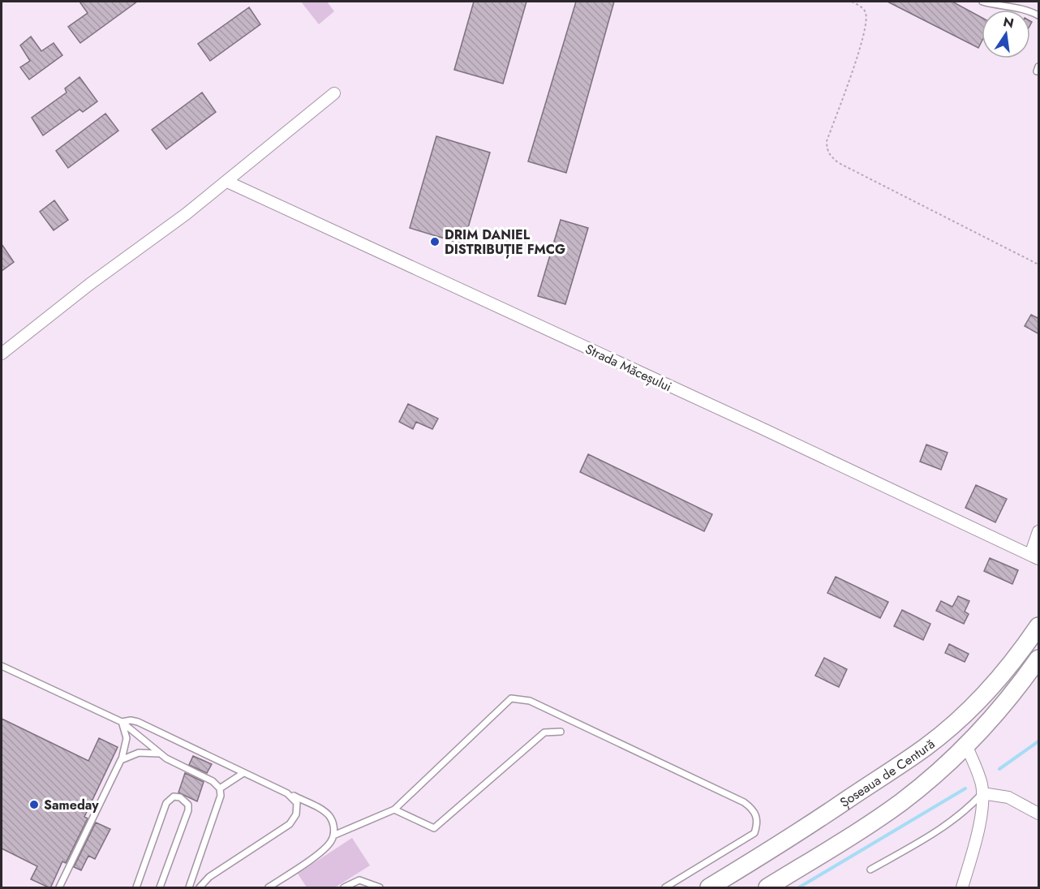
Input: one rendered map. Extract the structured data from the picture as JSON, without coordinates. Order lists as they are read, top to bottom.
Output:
{
  "streets": {
    "main road": ["Șoseaua de Centură"],
    "street": ["Strada Măceșului"]
  },
  "places": ["DRIM DANIEL DISTRIBUȚIE FMCG", "Sameday"],
  "north": "top"
}
